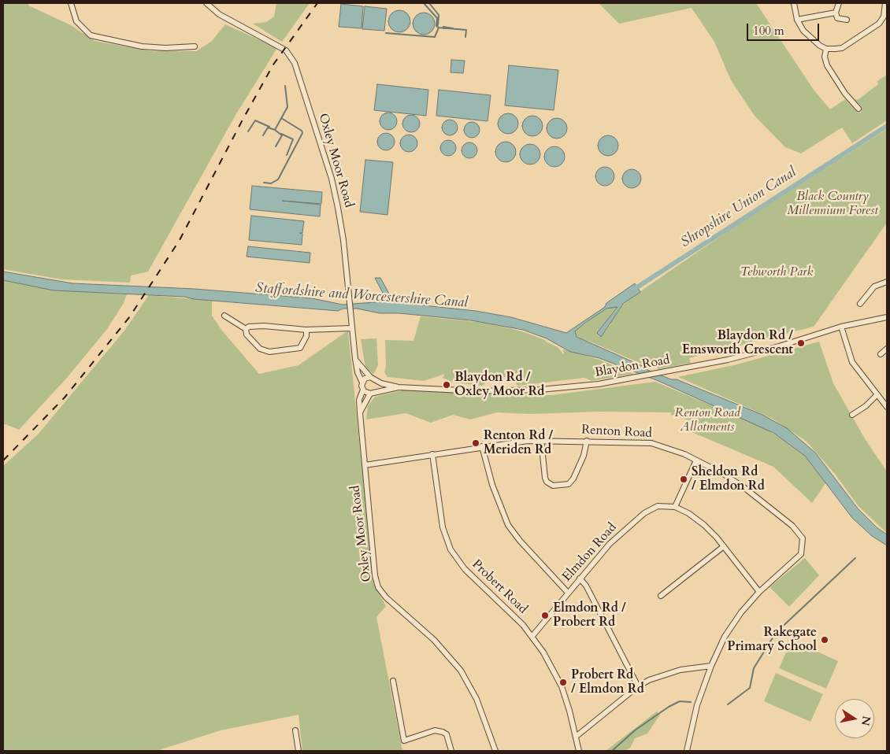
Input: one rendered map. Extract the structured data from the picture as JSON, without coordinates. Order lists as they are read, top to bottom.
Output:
{
  "streets": {
    "street": [
      "Oxley Moor Road",
      "Blaydon Road",
      "Renton Road",
      "Elmdon Road",
      "Probert Road"
    ]
  },
  "crossings": [
    ["Oxley Moor Road", "Blaydon Road"],
    ["Oxley Moor Road", "Renton Road"],
    ["Renton Road", "Elmdon Road"],
    ["Renton Road", "Probert Road"],
    ["Elmdon Road", "Probert Road"]
  ],
  "water": ["Shropshire Union Canal", "Staffordshire and Worcestershire Canal"],
  "parks": ["Black Country Millennium Forest", "Tebworth Park", "Renton Road Allotments"],
  "places": [
    "Blaydon Rd / Emsworth Crescent",
    "Blaydon Rd / Oxley Moor Rd",
    "Renton Rd / Meriden Rd",
    "Sheldon Rd / Elmdon Rd",
    "Elmdon Rd / Probert Rd",
    "Rakegate Primary School",
    "Probert Rd / Elmdon Rd"
  ],
  "scale_bar": "100 m",
  "north": "right"
}
